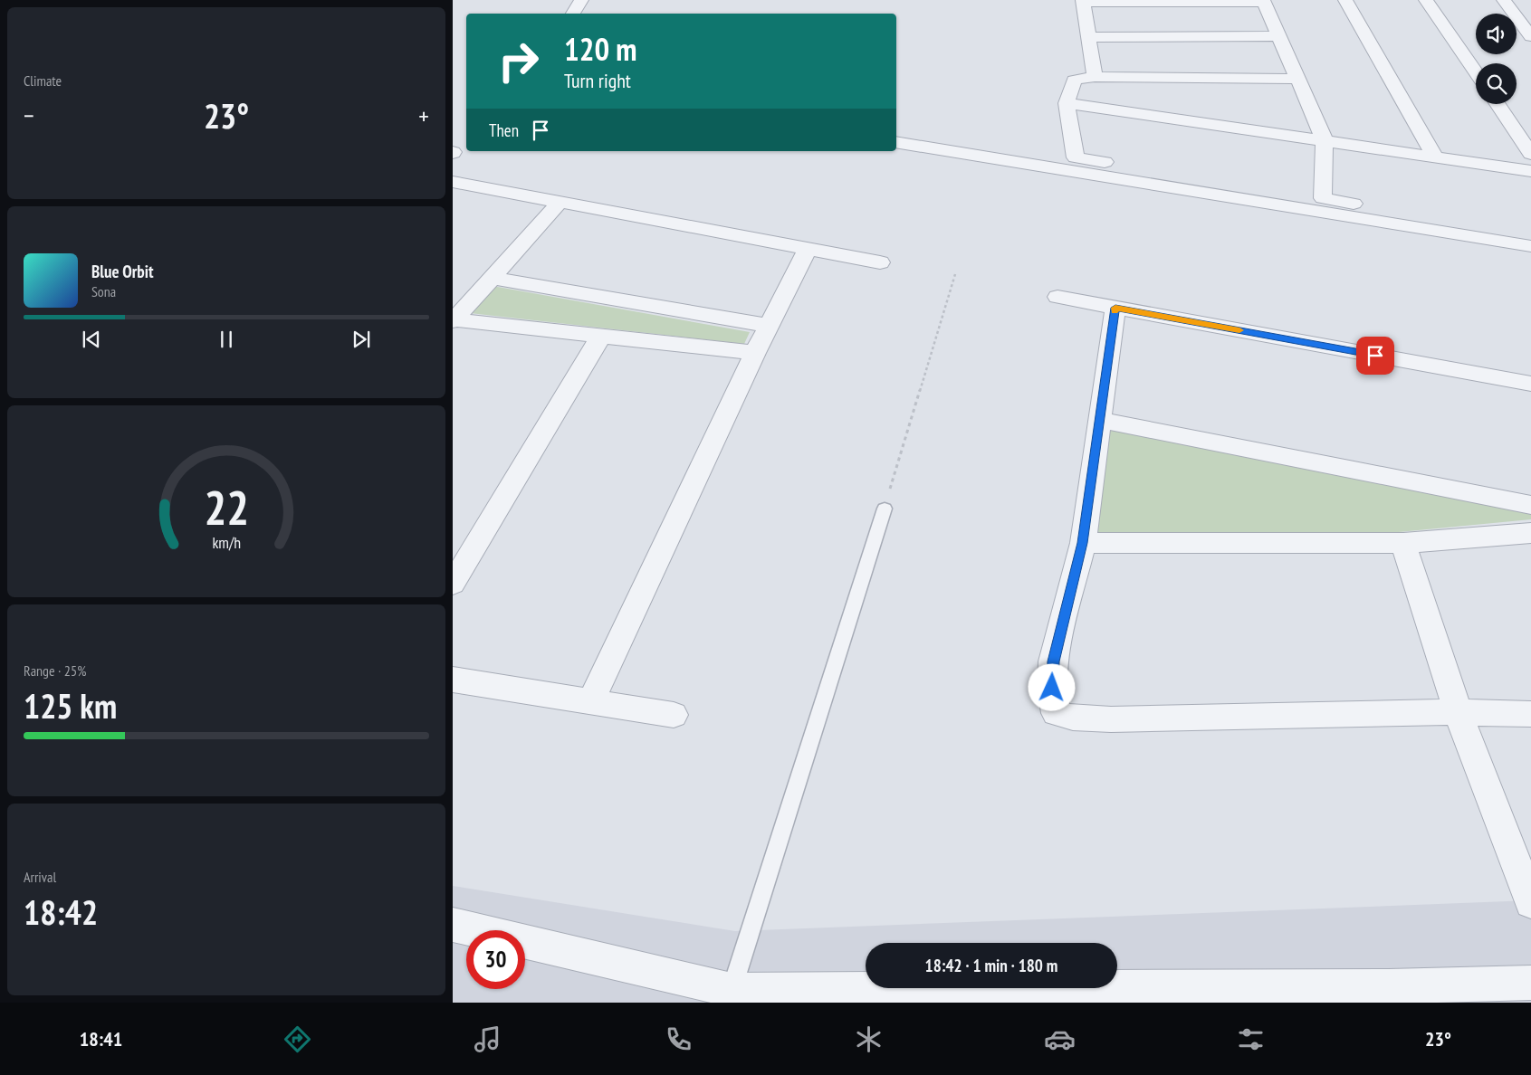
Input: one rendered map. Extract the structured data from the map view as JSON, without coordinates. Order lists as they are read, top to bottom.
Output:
{
  "page": {
    "tile": [
      "Climate",
      ["Range · 25%", "125 km"],
      ["Arrival", "18:42"]
    ],
    "turn": ["120 m", "Turn right"],
    "heat": ["−", "23°", "+"],
    "then": "Then",
    "song": ["Blue Orbit", "Sona"],
    "limit": "30",
    "trip": "18:42 · 1 min · 180 m",
    "tabs": ["18:41", "23°"],
    "gauge": ["22", "km/h"]
  }
}
